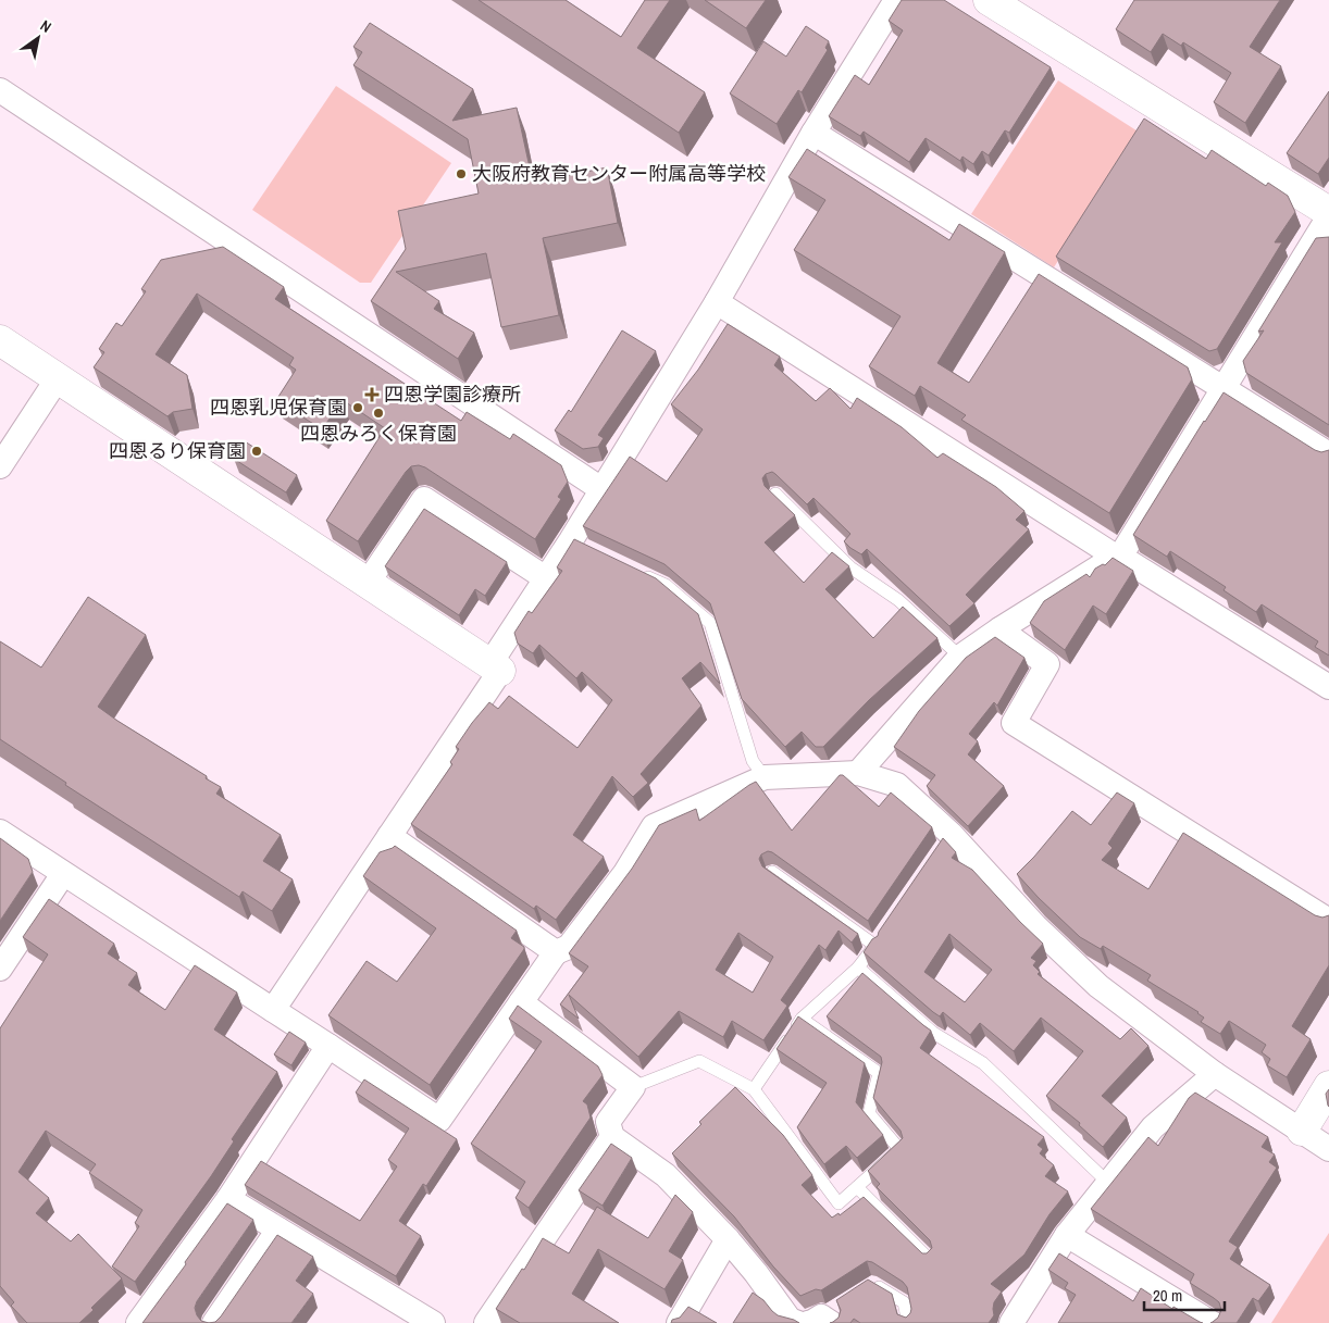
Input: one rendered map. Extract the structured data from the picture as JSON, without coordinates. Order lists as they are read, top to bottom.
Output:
{
  "places": {
    "other": [
      "大阪府教育センター附属高等学校",
      "四恩乳児保育園",
      "四恩みろく保育園",
      "四恩るり保育園"
    ],
    "health": ["四恩学園診療所"]
  },
  "scale_bar": "20 m",
  "north": "top right"
}
